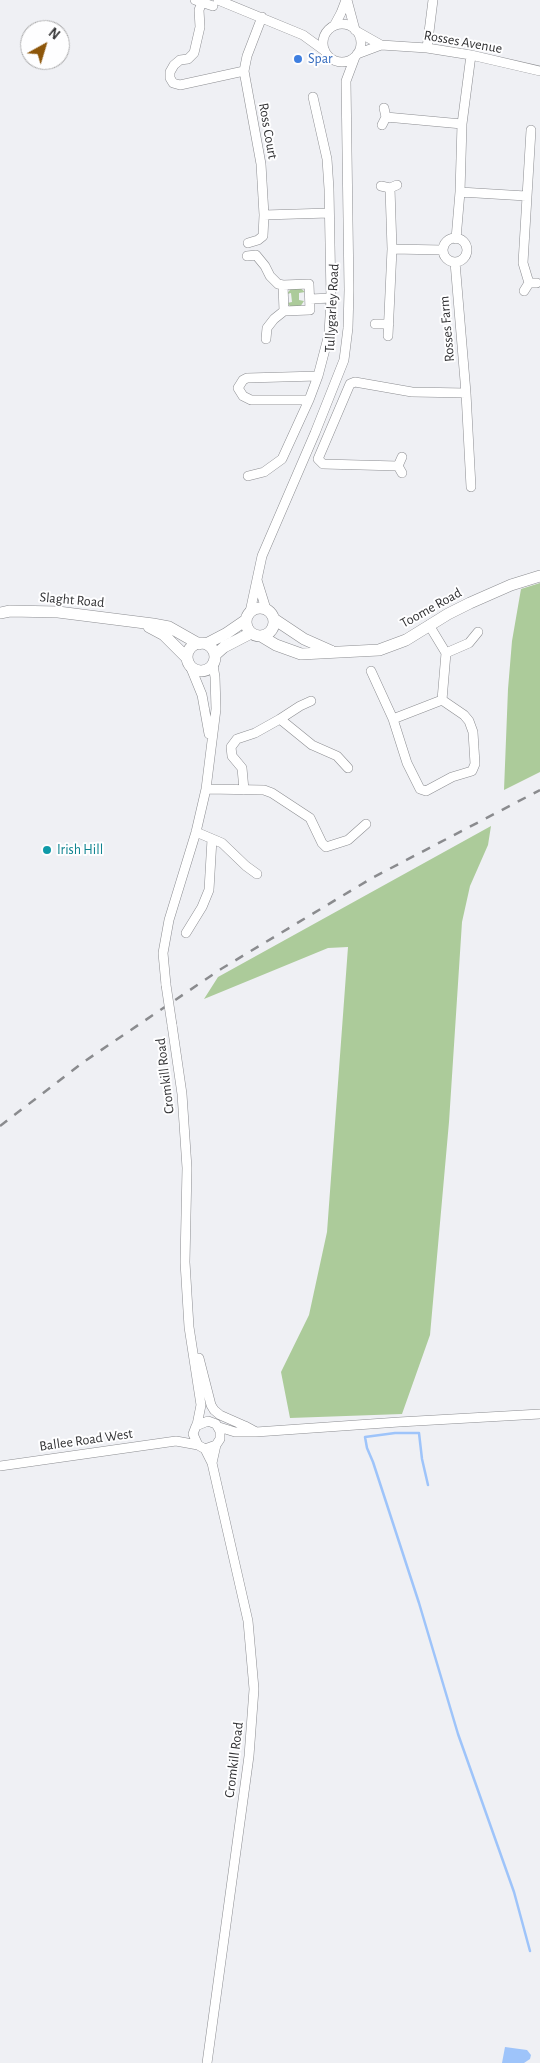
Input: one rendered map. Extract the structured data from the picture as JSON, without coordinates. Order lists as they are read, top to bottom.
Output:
{
  "streets": {
    "main road": ["Slaght Road", "Toome Road"],
    "street": [
      "Rosses Avenue",
      "Ross Court",
      "Tullygarley Road",
      "Rosses Farm",
      "Cromkill Road",
      "Ballee Road West"
    ]
  },
  "crossings": [
    ["Rosses Avenue", "Tullygarley Road"],
    ["Tullygarley Road", "Toome Road"],
    ["Slaght Road", "Cromkill Road"],
    ["Cromkill Road", "Ballee Road West"]
  ],
  "places": ["Spar", "Irish Hill"],
  "north": "top right"
}
